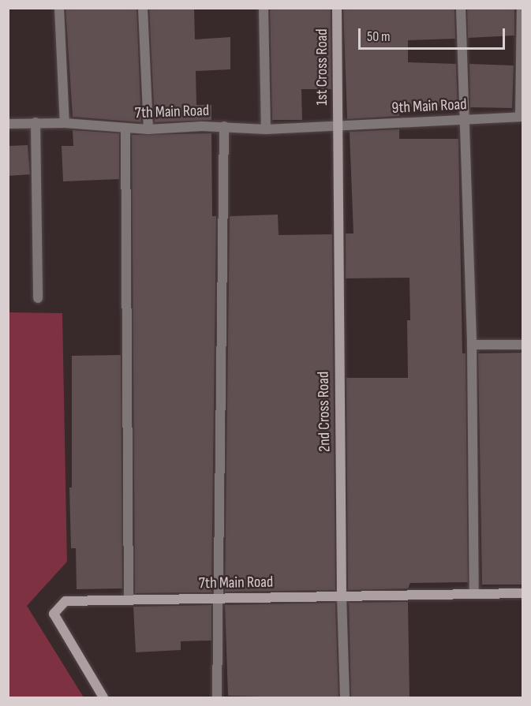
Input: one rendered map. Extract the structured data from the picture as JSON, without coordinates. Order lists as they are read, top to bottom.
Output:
{
  "streets": {
    "street": [
      "1st Cross Road",
      "9th Main Road",
      "7th Main Road",
      "2nd Cross Road"
    ]
  },
  "crossings": [
    ["1st Cross Road", "9th Main Road"],
    ["1st Cross Road", "7th Main Road"],
    ["1st Cross Road", "2nd Cross Road"],
    ["9th Main Road", "7th Main Road"],
    ["9th Main Road", "2nd Cross Road"],
    ["7th Main Road", "2nd Cross Road"]
  ],
  "scale_bar": "50 m"
}
